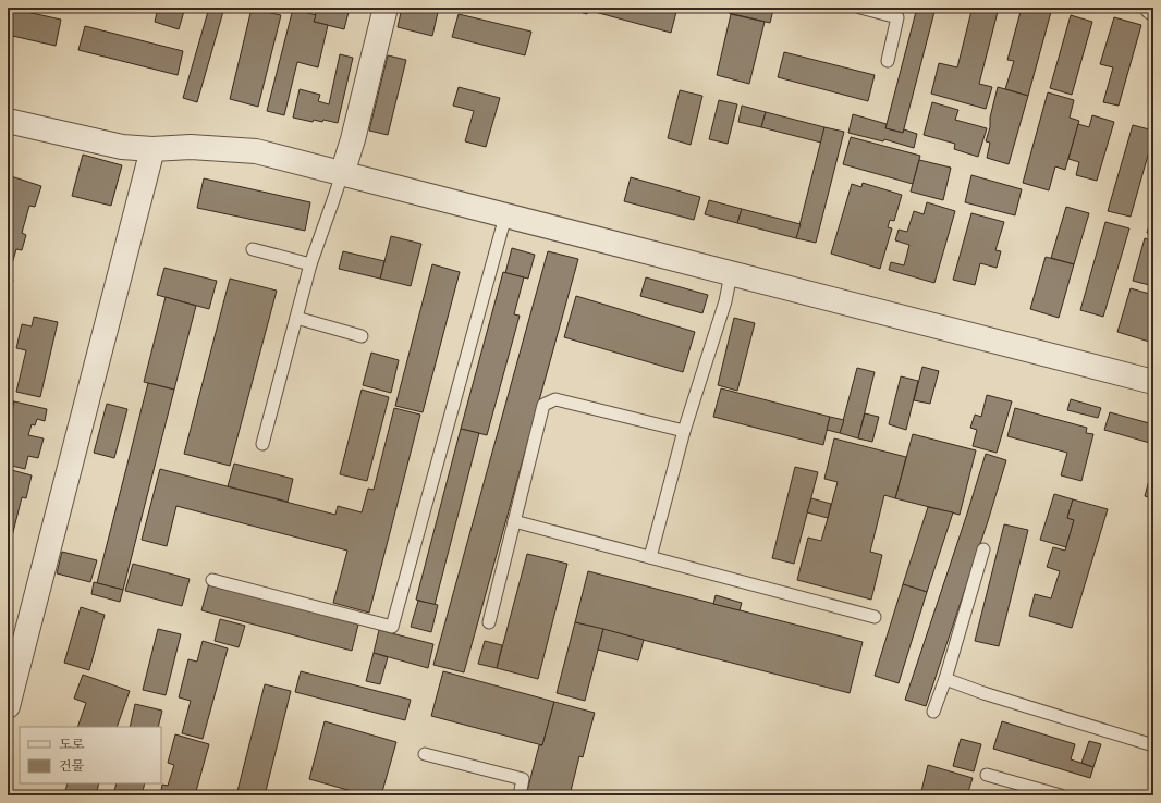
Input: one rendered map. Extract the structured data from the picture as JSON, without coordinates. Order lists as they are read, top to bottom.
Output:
{
  "legend": ["도로", "건물"]
}
